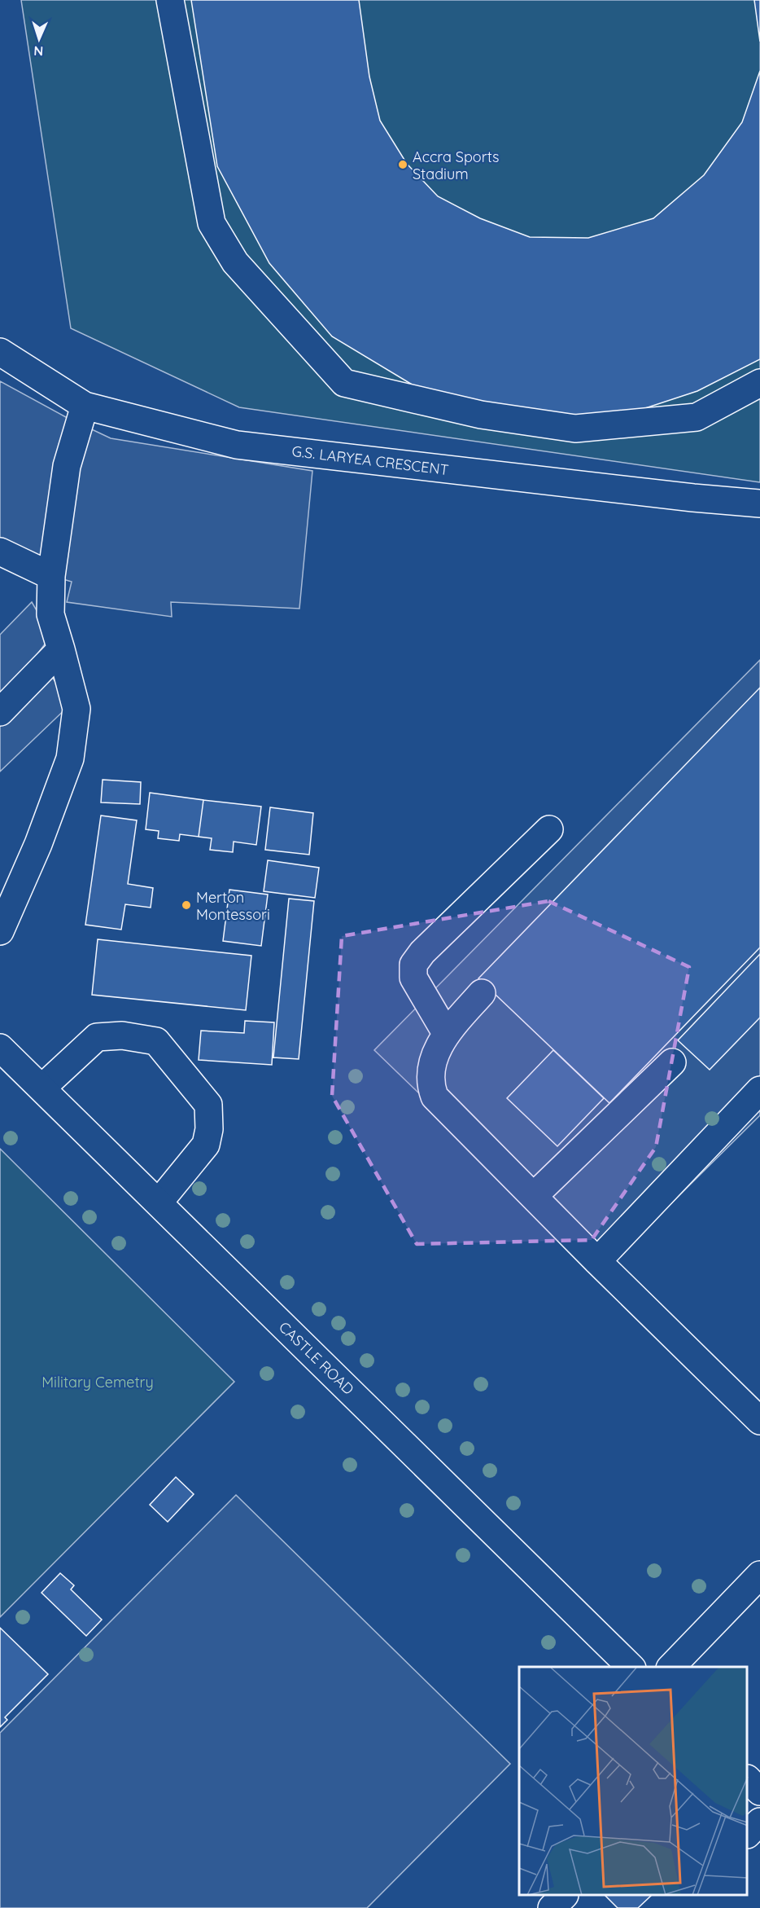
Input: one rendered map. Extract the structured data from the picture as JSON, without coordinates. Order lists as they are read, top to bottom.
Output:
{
  "streets": {
    "main road": ["G.S. LARYEA CRESCENT", "CASTLE ROAD"]
  },
  "parks": ["Military Cemetry"],
  "places": ["Accra Sports Stadium", "Merton Montessori"],
  "north": "bottom"
}
